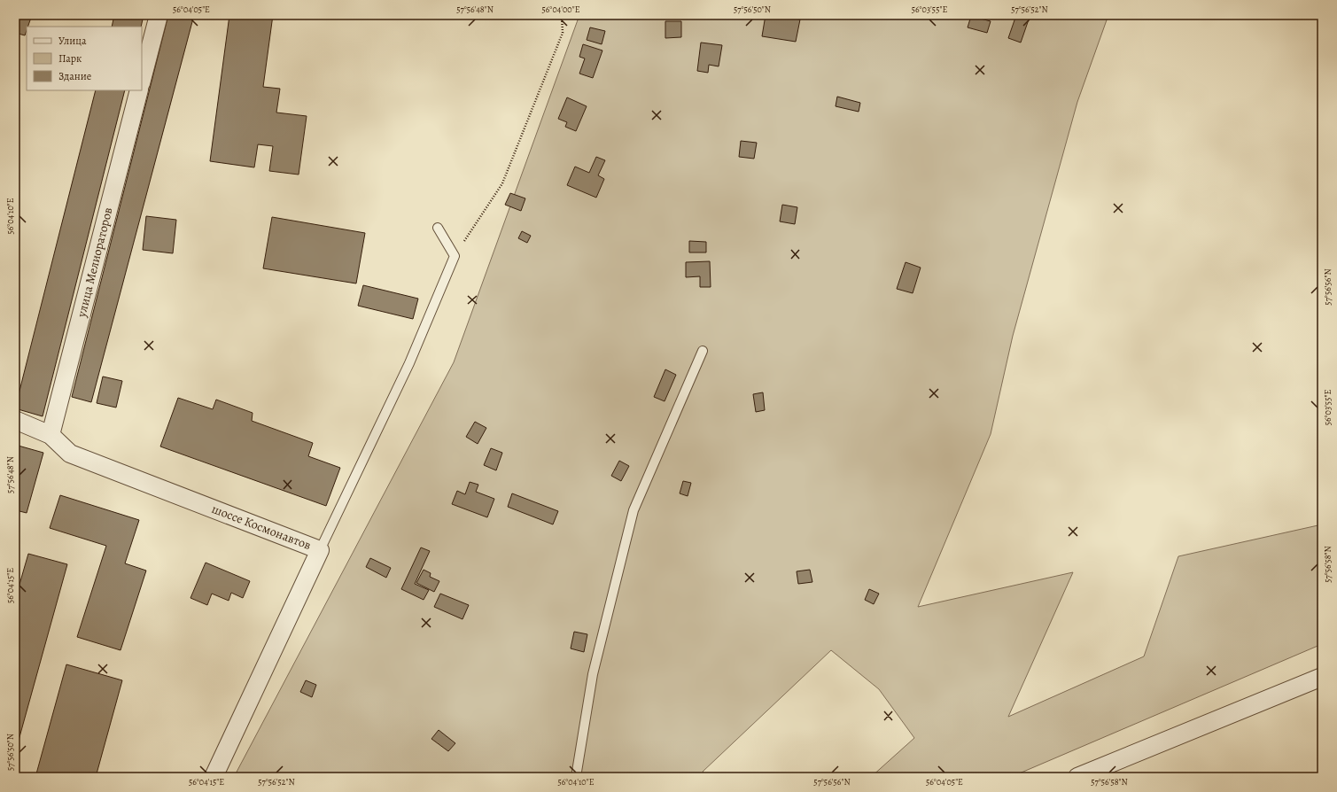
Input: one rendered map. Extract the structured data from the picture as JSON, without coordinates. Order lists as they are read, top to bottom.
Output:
{
  "streets": {
    "street": ["улица Мелиораторов", "шоссе Космонавтов"]
  },
  "crossings": [
    ["улица Мелиораторов", "шоссе Космонавтов"]
  ],
  "legend": ["Улица", "Парк", "Здание"],
  "coordinates": [
    "56°04'05\"E",
    "57°56'48\"N",
    "56°04'00\"E",
    "57°56'50\"N",
    "56°03'55\"E",
    "57°56'52\"N",
    "56°04'10\"E",
    "57°56'56\"N",
    "57°56'58\"N",
    "56°04'15\"E"
  ]
}
